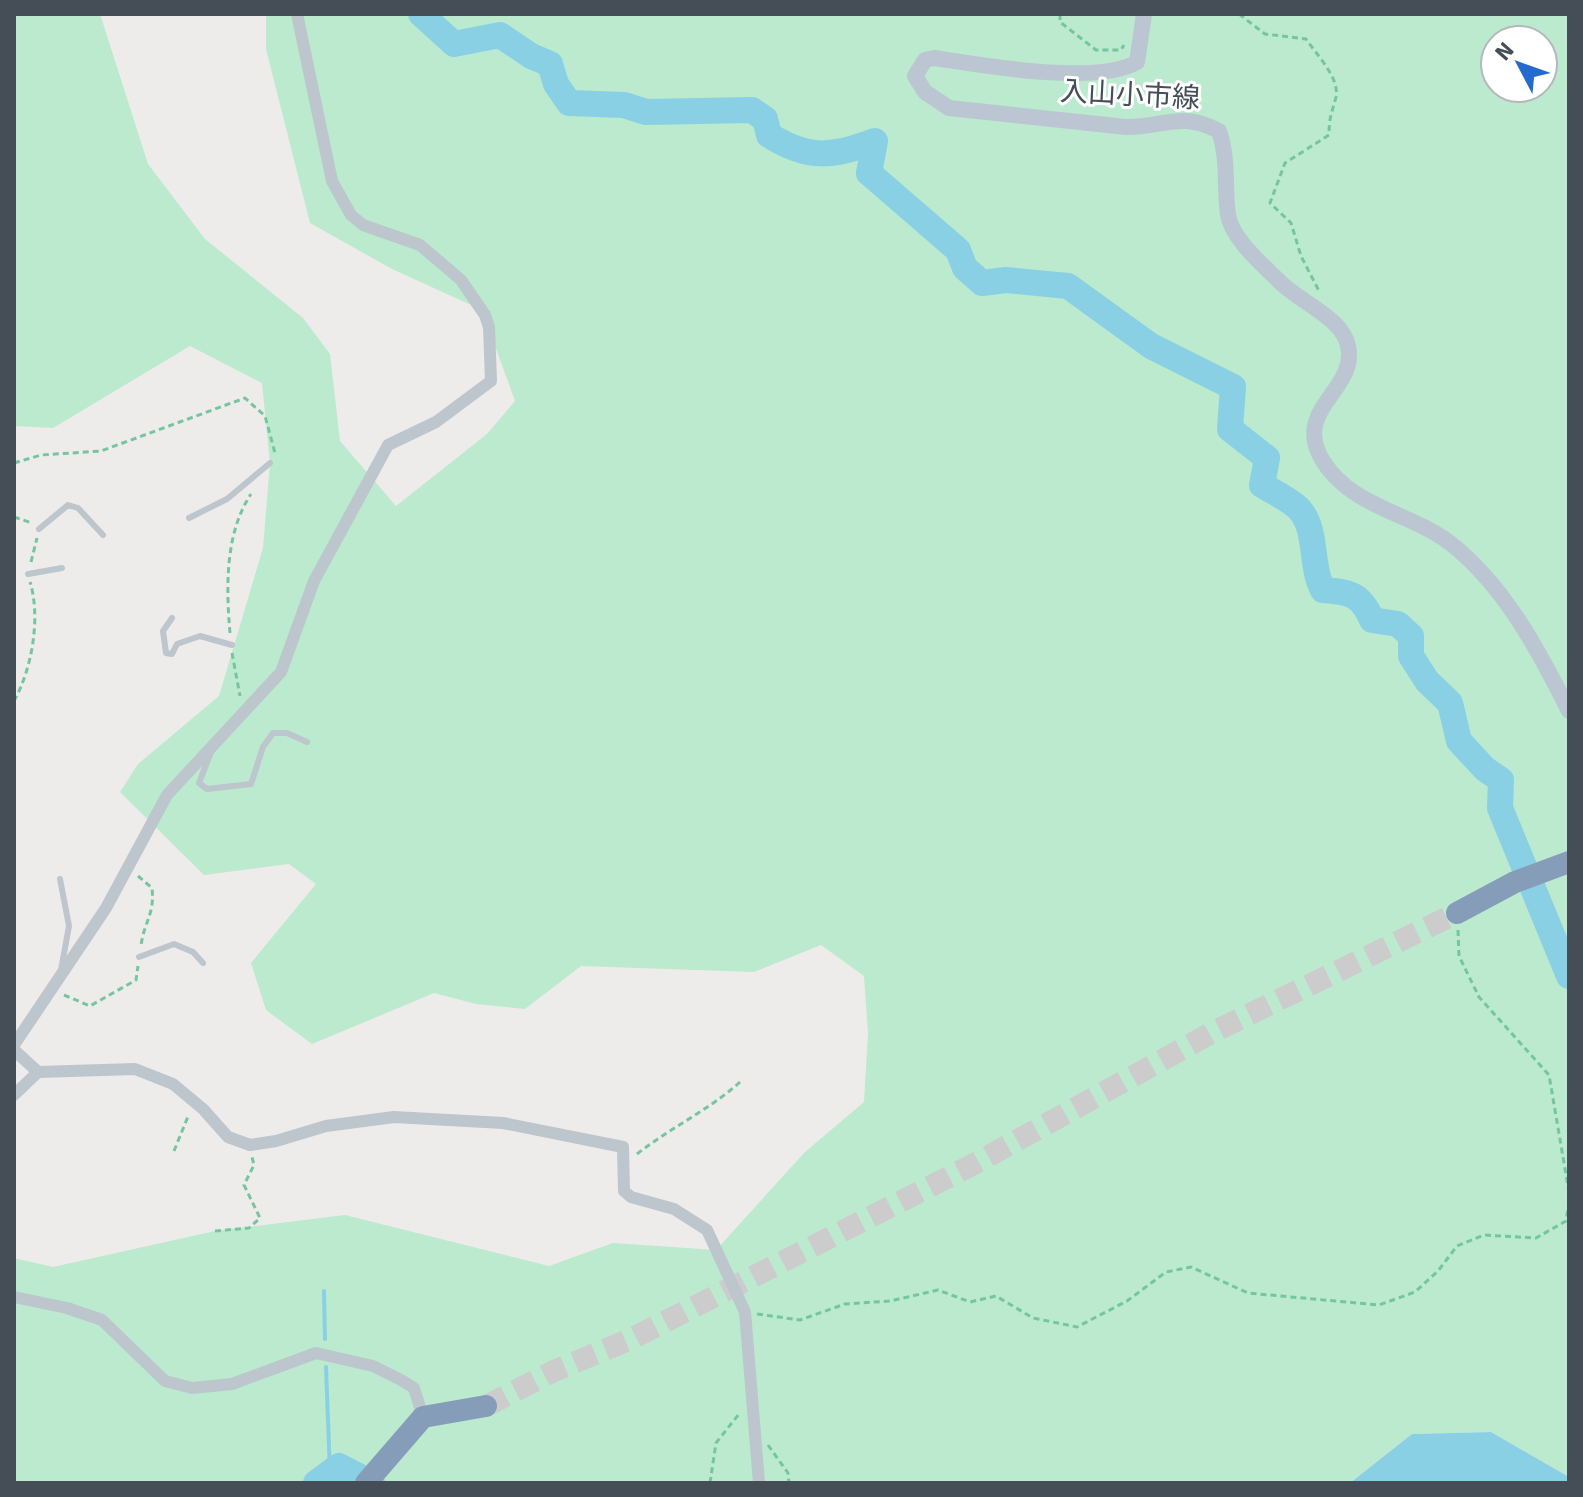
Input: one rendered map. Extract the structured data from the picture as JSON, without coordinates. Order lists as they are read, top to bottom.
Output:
{
  "streets": {
    "main road": ["入山小市線"]
  },
  "north": "top left"
}
